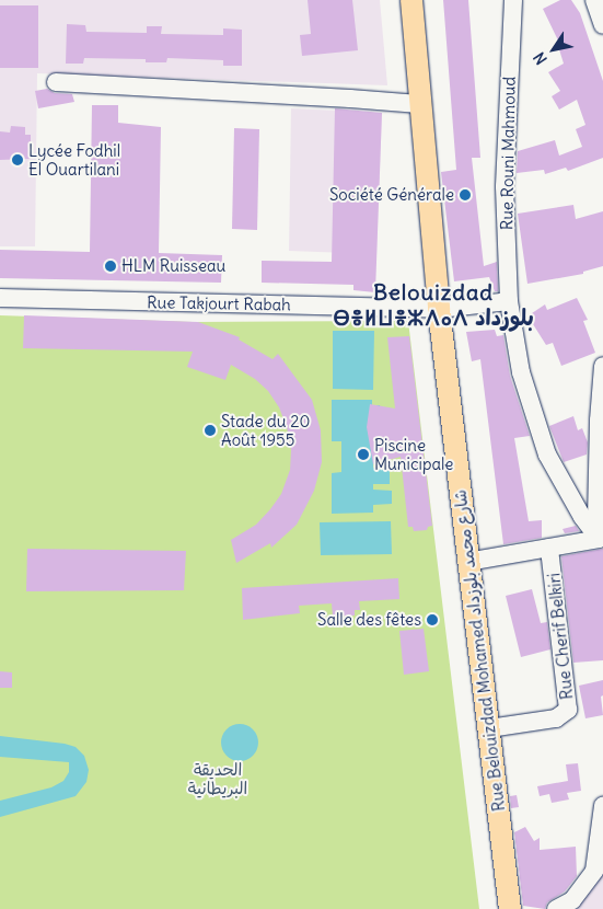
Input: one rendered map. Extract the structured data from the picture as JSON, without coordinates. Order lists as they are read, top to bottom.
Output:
{
  "streets": {
    "main road": ["Rue Belouizdad Mohamed شارع محمد بلوزداد"],
    "street": ["Rue Rouni Mahmoud", "Rue Takjourt Rabah", "Rue Cherif Belkiri"]
  },
  "crossings": [
    ["Rue Takjourt Rabah", "Rue Belouizdad Mohamed شارع محمد بلوزداد"],
    ["Rue Cherif Belkiri", "Rue Belouizdad Mohamed شارع محمد بلوزداد"]
  ],
  "districts": ["Belouizdad ⴱⴻⵍⵡⴻⵣⴷⴰⴷ بلوزداد"],
  "parks": ["الحديقة البريطانية"],
  "places": [
    "Lycée Fodhil El Ouartilani",
    "Société Générale",
    "HLM Ruisseau",
    "Stade du 20 Août 1955",
    "Piscine Municipale",
    "Salle des fêtes"
  ],
  "north": "bottom left"
}
